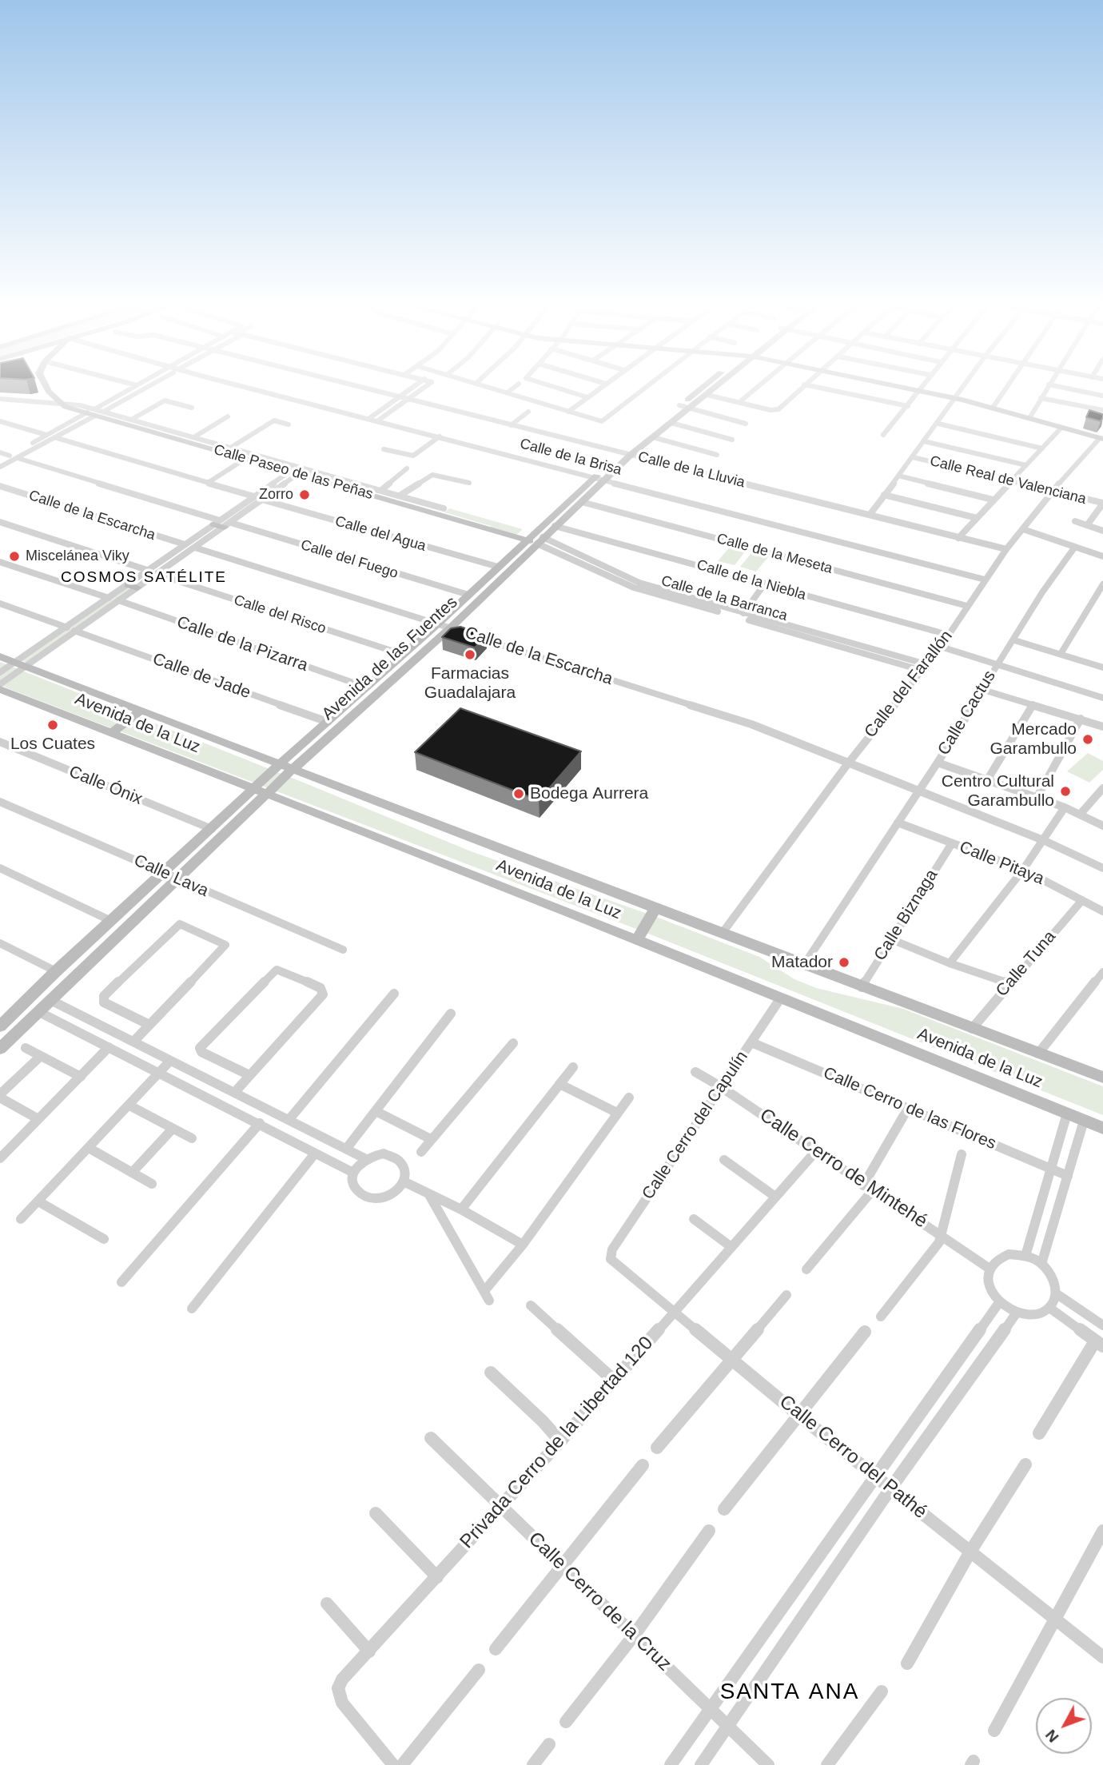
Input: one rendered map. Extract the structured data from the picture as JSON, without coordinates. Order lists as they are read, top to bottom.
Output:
{
  "streets": {
    "main road": ["Calle Paseo de las Peñas", "Avenida de las Fuentes", "Avenida de la Luz"],
    "street": [
      "Calle de la Brisa",
      "Calle de la Lluvia",
      "Calle Real de Valenciana",
      "Calle de la Escarcha",
      "Calle del Agua",
      "Calle de la Meseta",
      "Calle del Fuego",
      "Calle de la Niebla",
      "Calle de la Barranca",
      "Calle del Risco",
      "Calle de la Pizarra",
      "Calle de Jade",
      "Calle del Farallón",
      "Calle Cactus",
      "Calle Ónix",
      "Calle Pitaya",
      "Calle Lava",
      "Calle Biznaga",
      "Calle Tuna",
      "Calle Cerro de las Flores",
      "Calle Cerro del Capulín",
      "Calle Cerro de Mintehé",
      "Privada Cerro de la Libertad 120",
      "Calle Cerro del Pathé",
      "Calle Cerro de la Cruz"
    ]
  },
  "crossings": [
    ["Calle de la Brisa", "Avenida de las Fuentes"],
    ["Calle de la Brisa", "Calle del Farallón"],
    ["Calle de la Lluvia", "Avenida de las Fuentes"],
    ["Calle de la Lluvia", "Calle del Farallón"],
    ["Calle Paseo de las Peñas", "Calle de la Barranca"],
    ["Calle Paseo de las Peñas", "Avenida de las Fuentes"],
    ["Calle Real de Valenciana", "Calle del Farallón"],
    ["Calle de la Escarcha", "Avenida de las Fuentes"],
    ["Calle de la Escarcha", "Calle del Farallón"],
    ["Calle de la Escarcha", "Calle Cactus"],
    ["Calle del Agua", "Avenida de las Fuentes"],
    ["Calle de la Meseta", "Avenida de las Fuentes"],
    ["Calle de la Meseta", "Calle del Farallón"],
    ["Calle del Fuego", "Avenida de las Fuentes"],
    ["Calle de la Niebla", "Avenida de las Fuentes"],
    ["Calle de la Niebla", "Calle del Farallón"],
    ["Calle de la Barranca", "Avenida de las Fuentes"],
    ["Calle de la Barranca", "Calle del Farallón"],
    ["Calle del Risco", "Avenida de las Fuentes"],
    ["Calle de la Pizarra", "Avenida de las Fuentes"],
    ["Avenida de las Fuentes", "Calle de Jade"],
    ["Avenida de las Fuentes", "Avenida de la Luz"],
    ["Avenida de las Fuentes", "Calle Ónix"],
    ["Avenida de las Fuentes", "Calle Lava"],
    ["Calle del Farallón", "Avenida de la Luz"],
    ["Calle Cactus", "Avenida de la Luz"],
    ["Calle Cactus", "Calle Pitaya"],
    ["Avenida de la Luz", "Calle Biznaga"],
    ["Avenida de la Luz", "Calle Tuna"],
    ["Avenida de la Luz", "Calle Cerro del Capulín"],
    ["Calle Pitaya", "Calle Biznaga"],
    ["Calle Pitaya", "Calle Tuna"],
    ["Calle Cerro de las Flores", "Calle Cerro del Capulín"],
    ["Calle Cerro del Capulín", "Calle Cerro de Mintehé"],
    ["Calle Cerro del Capulín", "Calle Cerro del Pathé"],
    ["Calle Cerro de Mintehé", "Privada Cerro de la Libertad 120"],
    ["Privada Cerro de la Libertad 120", "Calle Cerro del Pathé"],
    ["Privada Cerro de la Libertad 120", "Calle Cerro de la Cruz"]
  ],
  "districts": ["COSMOS SATÉLITE", "SANTA ANA"],
  "places": [
    "Zorro",
    "Miscelánea Viky",
    "Farmacias Guadalajara",
    "Los Cuates",
    "Mercado Garambullo",
    "Centro Cultural Garambullo",
    "Bodega Aurrera",
    "Matador"
  ],
  "north": "bottom left"
}
